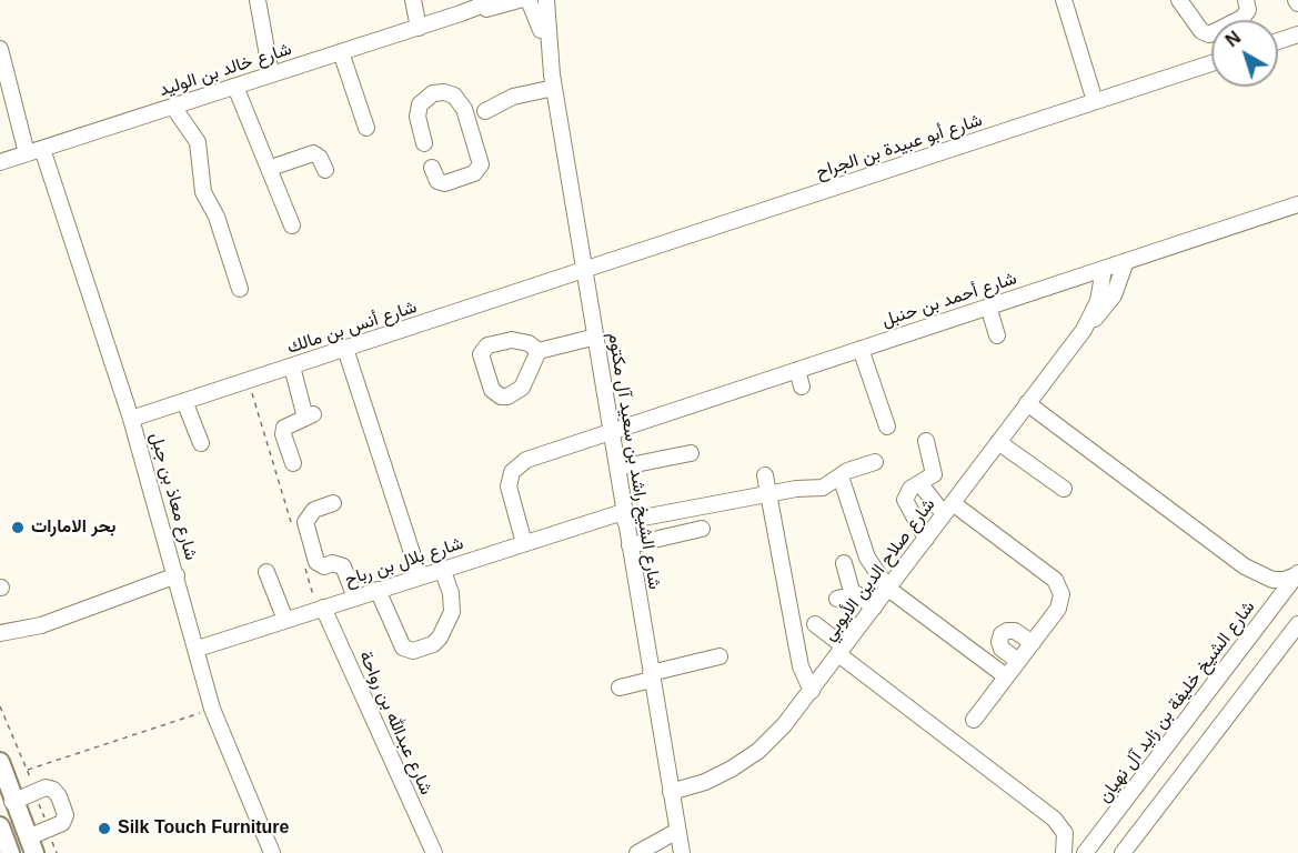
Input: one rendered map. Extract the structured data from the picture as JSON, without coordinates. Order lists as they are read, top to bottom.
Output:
{
  "streets": {
    "street": [
      "شارع خالد بن الوليد",
      "شارع أبو عبيدة بن الجراح",
      "شارع أحمد بن حنبل",
      "شارع أنس بن مالك",
      "شارع الشيخ راشد بن سعيد آل مكتوم",
      "شارع معاذ بن جبل",
      "شارع بلال بن رباح",
      "شارع صلاح الدين الأيوبي",
      "شارع الشيخ خليفة بن زايد آل نهيان",
      "شارع عبدالله بن رواحة"
    ]
  },
  "crossings": [
    ["شارع خالد بن الوليد", "شارع معاذ بن جبل"],
    ["شارع أبو عبيدة بن الجراح", "شارع أنس بن مالك"],
    ["شارع أبو عبيدة بن الجراح", "شارع الشيخ راشد بن سعيد آل مكتوم"],
    ["شارع أحمد بن حنبل", "شارع الشيخ راشد بن سعيد آل مكتوم"],
    ["شارع أحمد بن حنبل", "شارع بلال بن رباح"],
    ["شارع أحمد بن حنبل", "شارع صلاح الدين الأيوبي"],
    ["شارع أنس بن مالك", "شارع الشيخ راشد بن سعيد آل مكتوم"],
    ["شارع أنس بن مالك", "شارع معاذ بن جبل"],
    ["شارع الشيخ راشد بن سعيد آل مكتوم", "شارع بلال بن رباح"],
    ["شارع الشيخ راشد بن سعيد آل مكتوم", "شارع صلاح الدين الأيوبي"],
    ["شارع معاذ بن جبل", "شارع بلال بن رباح"],
    ["شارع بلال بن رباح", "شارع عبدالله بن رواحة"]
  ],
  "places": ["بحر الامارات", "Silk Touch Furniture"],
  "north": "top left"
}
